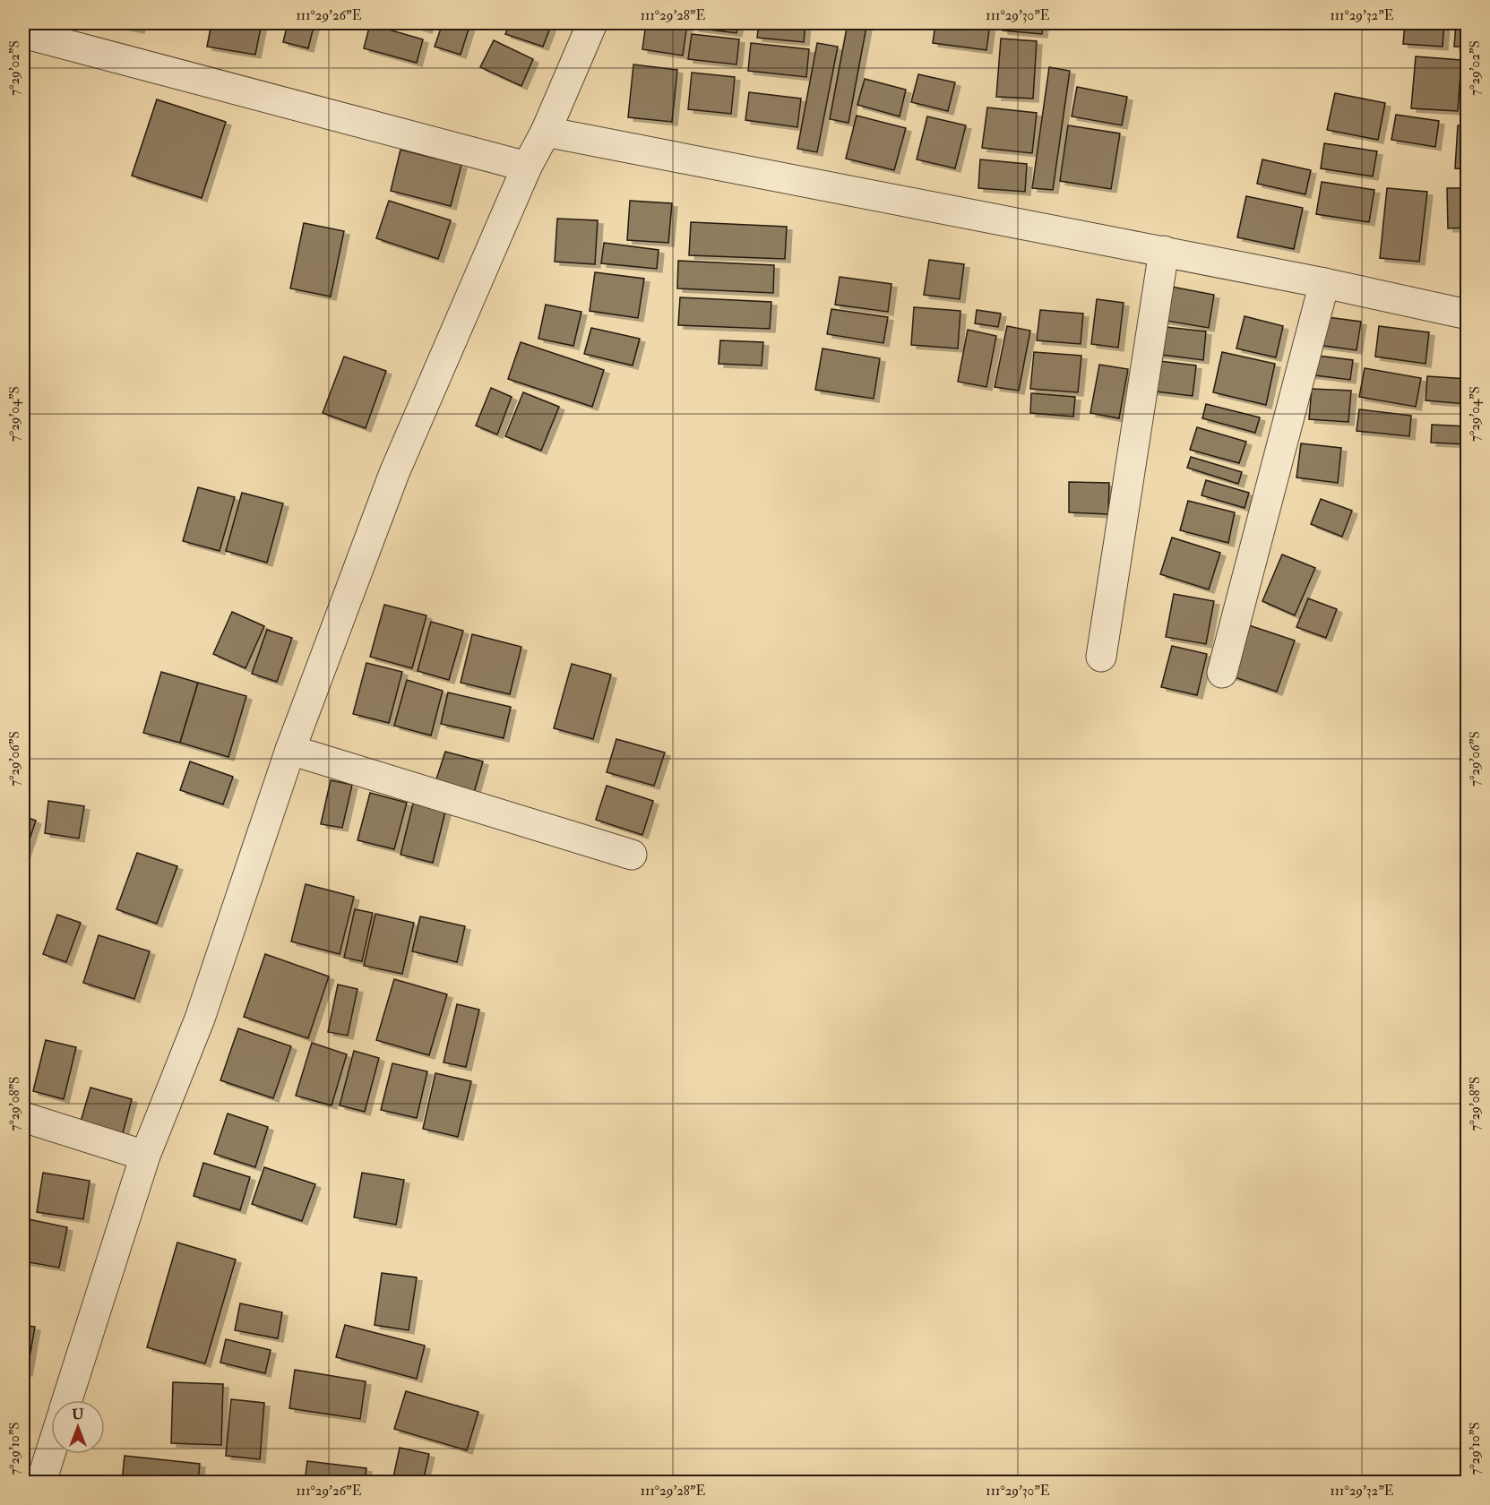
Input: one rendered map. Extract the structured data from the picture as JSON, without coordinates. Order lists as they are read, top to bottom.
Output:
{
  "north": "top",
  "coordinates": [
    "111°29'26\"E",
    "111°29'28\"E",
    "111°29'30\"E",
    "111°29'32\"E",
    "7°29'02\"S",
    "7°29'04\"S",
    "7°29'06\"S",
    "7°29'08\"S",
    "7°29'10\"S"
  ]
}
